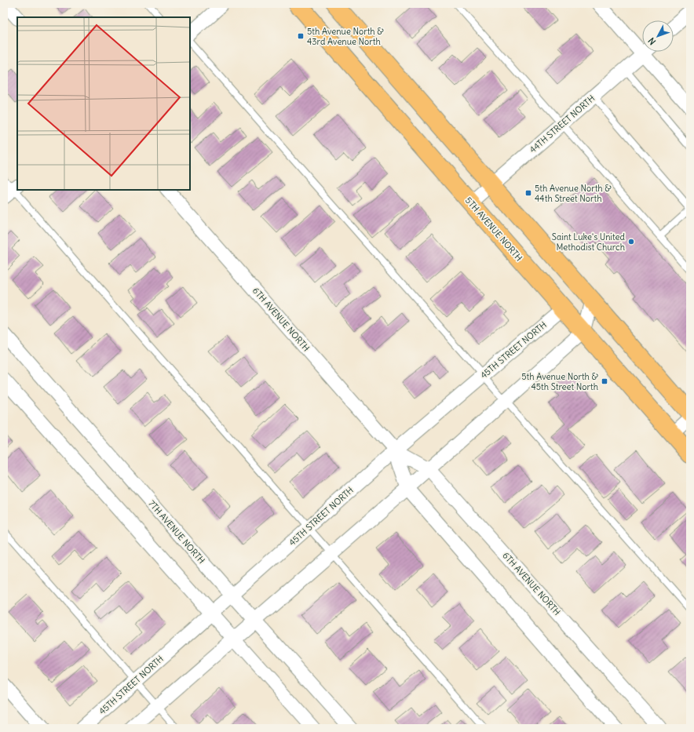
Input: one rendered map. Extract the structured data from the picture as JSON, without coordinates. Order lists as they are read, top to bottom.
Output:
{
  "streets": {
    "main road": ["5TH AVENUE NORTH"],
    "street": [
      "44TH STREET NORTH",
      "6TH AVENUE NORTH",
      "45TH STREET NORTH",
      "7TH AVENUE NORTH"
    ]
  },
  "crossings": [
    ["44TH STREET NORTH", "5TH AVENUE NORTH"],
    ["5TH AVENUE NORTH", "45TH STREET NORTH"],
    ["6TH AVENUE NORTH", "45TH STREET NORTH"],
    ["45TH STREET NORTH", "7TH AVENUE NORTH"]
  ],
  "places": {
    "transit": ["5th Avenue North & 43rd Avenue North", "5th Avenue North & 44th Street North", "5th Avenue North & 45th Street North"],
    "other": ["Saint Luke's United Methodist Church"]
  },
  "north": "bottom left"
}
